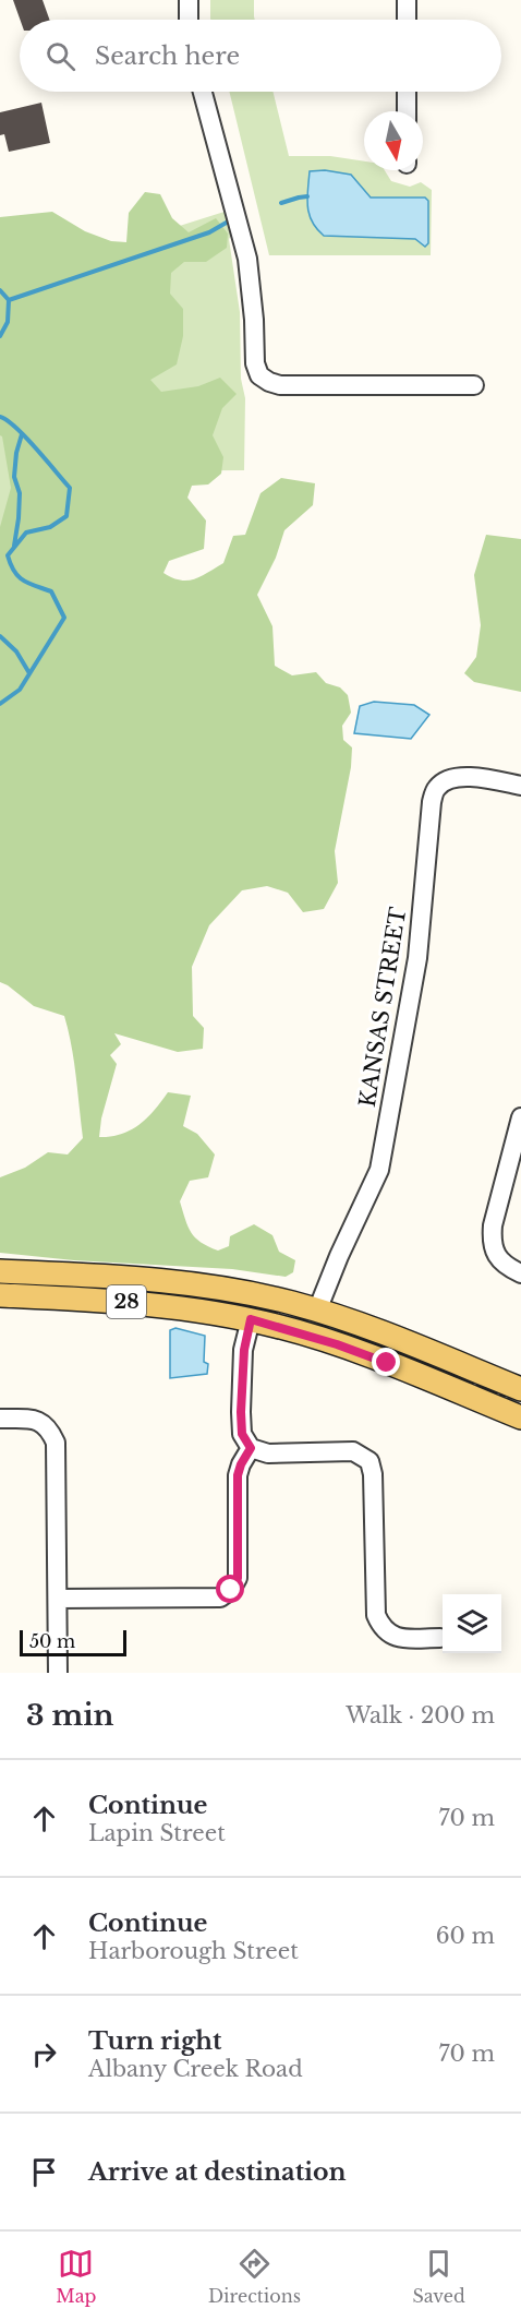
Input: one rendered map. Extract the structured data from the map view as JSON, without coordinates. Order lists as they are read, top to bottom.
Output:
{
  "streets": {
    "main road": ["28"],
    "street": ["KANSAS STREET"]
  },
  "crossings": [
    ["KANSAS STREET", "28"]
  ],
  "scale_bar": "50 m",
  "north": "bottom",
  "page": {
    "search": "Search here",
    "scale": "50 m",
    "heading": ["3 min", "Walk · 200 m"],
    "list": [
      ["Continue", "Lapin Street", "70 m"],
      ["Continue", "Harborough Street", "60 m"],
      ["Turn right", "Albany Creek Road", "70 m"],
      "Arrive at destination"
    ],
    "nav": ["Map", "Directions", "Saved"]
  }
}
